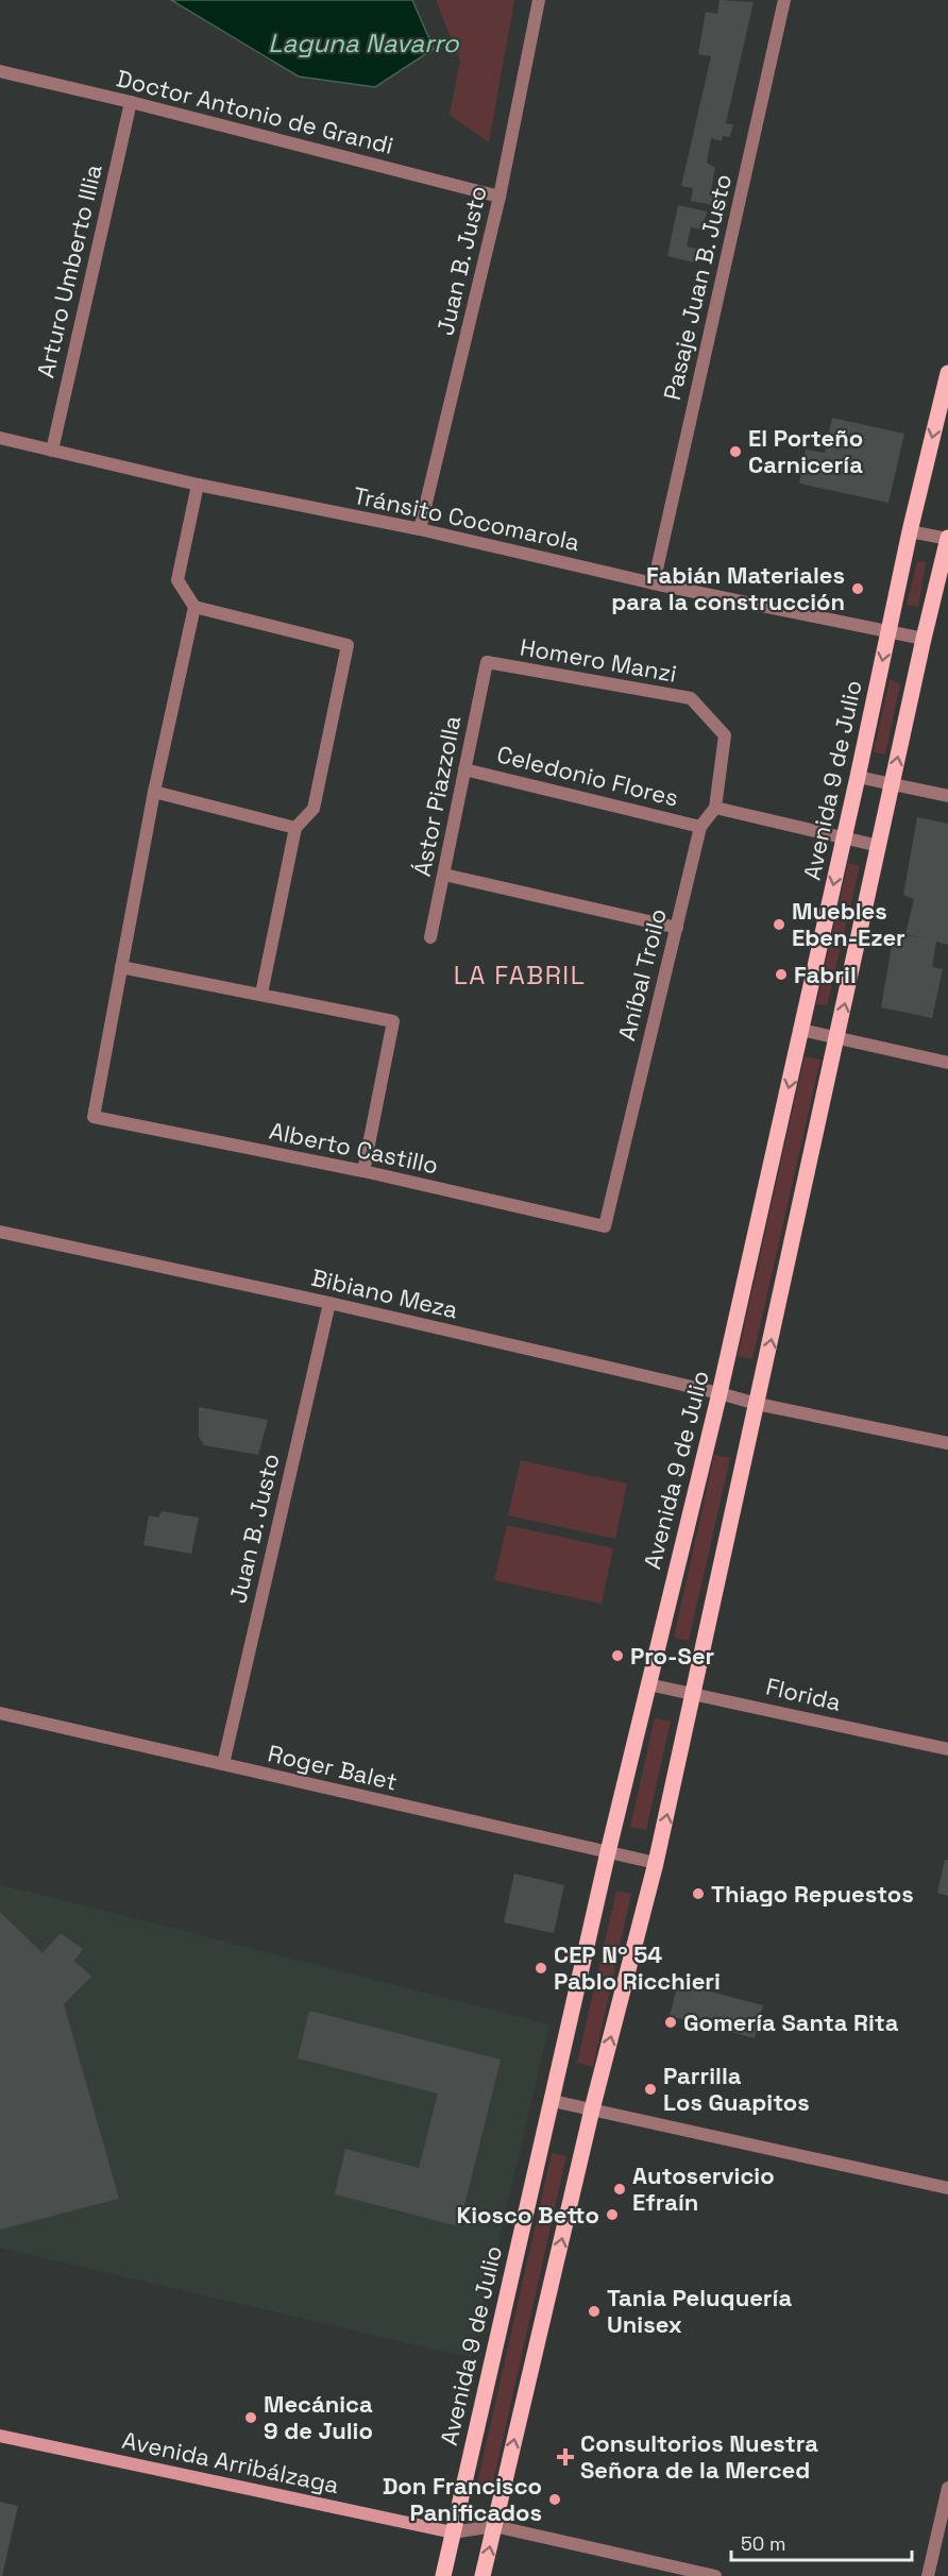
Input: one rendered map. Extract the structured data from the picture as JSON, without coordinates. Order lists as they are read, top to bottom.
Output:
{
  "streets": {
    "main road": ["Avenida 9 de Julio", "Avenida Arribálzaga"],
    "street": [
      "Doctor Antonio de Grandi",
      "Juan B. Justo",
      "Arturo Umberto Illia",
      "Pasaje Juan B. Justo",
      "Tránsito Cocomarola",
      "Homero Manzi",
      "Celedonio Flores",
      "Ástor Piazzolla",
      "Aníbal Troilo",
      "Alberto Castillo",
      "Bibiano Meza",
      "Florida",
      "Roger Balet"
    ]
  },
  "crossings": [
    ["Doctor Antonio de Grandi", "Juan B. Justo"],
    ["Doctor Antonio de Grandi", "Arturo Umberto Illia"],
    ["Juan B. Justo", "Tránsito Cocomarola"],
    ["Juan B. Justo", "Bibiano Meza"],
    ["Juan B. Justo", "Roger Balet"],
    ["Arturo Umberto Illia", "Tránsito Cocomarola"],
    ["Pasaje Juan B. Justo", "Tránsito Cocomarola"],
    ["Tránsito Cocomarola", "Avenida 9 de Julio"],
    ["Homero Manzi", "Ástor Piazzolla"],
    ["Homero Manzi", "Aníbal Troilo"],
    ["Celedonio Flores", "Ástor Piazzolla"],
    ["Celedonio Flores", "Aníbal Troilo"],
    ["Avenida 9 de Julio", "Bibiano Meza"],
    ["Avenida 9 de Julio", "Florida"],
    ["Avenida 9 de Julio", "Roger Balet"],
    ["Avenida 9 de Julio", "Avenida Arribálzaga"],
    ["Aníbal Troilo", "Alberto Castillo"]
  ],
  "districts": ["LA FABRIL"],
  "water": ["Laguna Navarro"],
  "places": {
    "other": [
      "El Porteño Carnicería",
      "Fabián Materiales para la construcción",
      "Muebles Eben-Ezer",
      "Fabril",
      "Pro-Ser",
      "Thiago Repuestos",
      "CEP Nº 54 Pablo Ricchieri",
      "Gomería Santa Rita",
      "Parrilla Los Guapitos",
      "Autoservicio Efraín",
      "Kiosco Betto",
      "Tania Peluquería Unisex",
      "Mecánica 9 de Julio",
      "Don Francisco Panificados"
    ],
    "health": ["Consultorios Nuestra Señora de la Merced"]
  },
  "scale_bar": "50 m"
}
